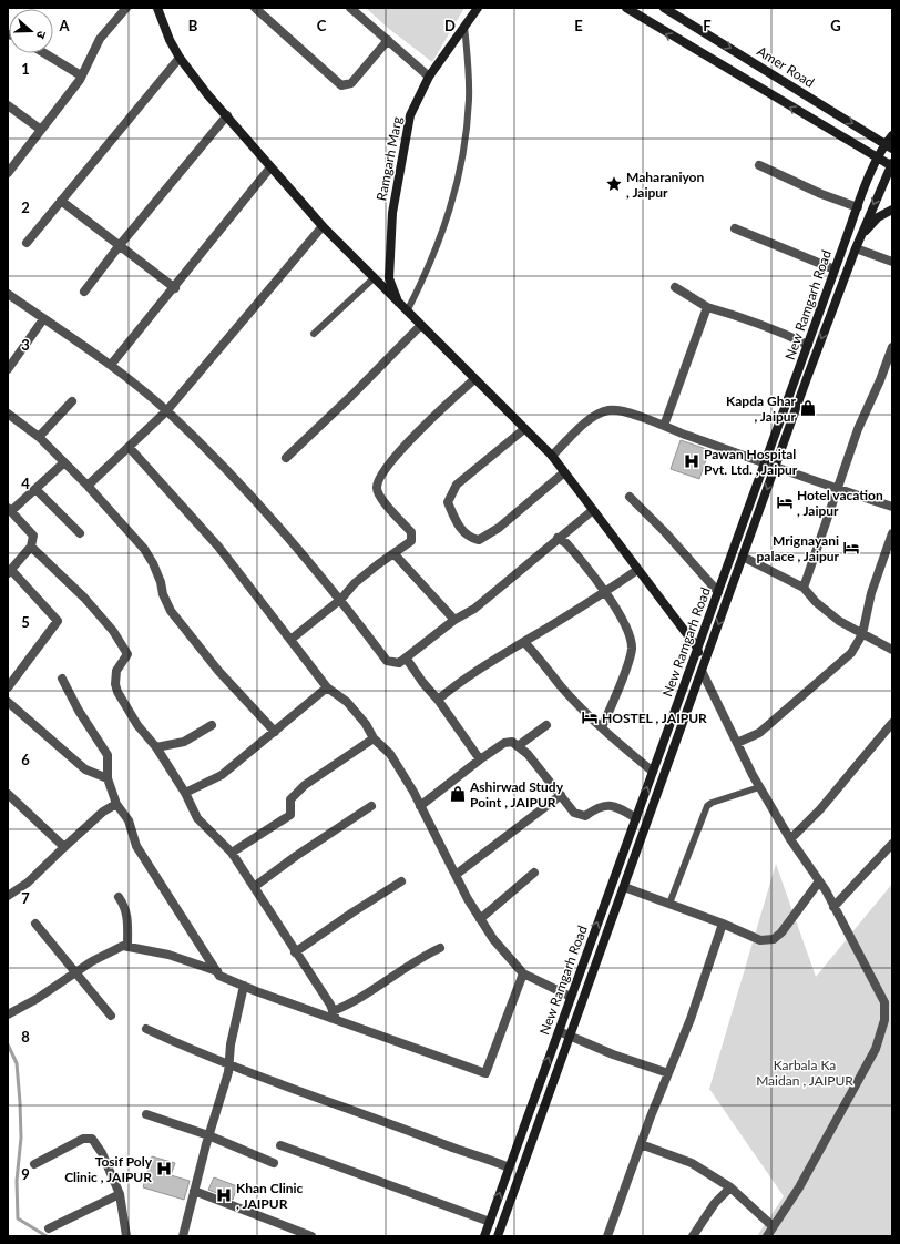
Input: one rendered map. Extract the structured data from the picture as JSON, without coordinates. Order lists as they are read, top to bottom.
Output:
{
  "streets": {
    "street": ["Amer Road", "Ramgarh Marg", "New Ramgarh Road"]
  },
  "crossings": [
    ["Amer Road", "New Ramgarh Road"]
  ],
  "one_way": ["Amer Road"],
  "parks": ["Karbala Ka Maidan , JAIPUR"],
  "places": {
    "place": ["Maharaniyon , Jaipur"],
    "shop": ["Kapda Ghar , Jaipur", "Ashirwad Study Point , JAIPUR"],
    "hospital": ["Pawan Hospital Pvt. Ltd. , Jaipur", "Tosif Poly Clinic , JAIPUR", "Khan Clinic , JAIPUR"],
    "hotel": ["Hotel vacation , Jaipur", "Mrignayani palace , Jaipur", "HOSTEL , JAIPUR"]
  },
  "north": "right",
  "grid": {
    "columns": [
      "A",
      "B",
      "C",
      "D",
      "E",
      "F",
      "G"
    ],
    "rows": [
      "1",
      "2",
      "3",
      "4",
      "5",
      "6",
      "7",
      "8",
      "9"
    ]
  }
}
